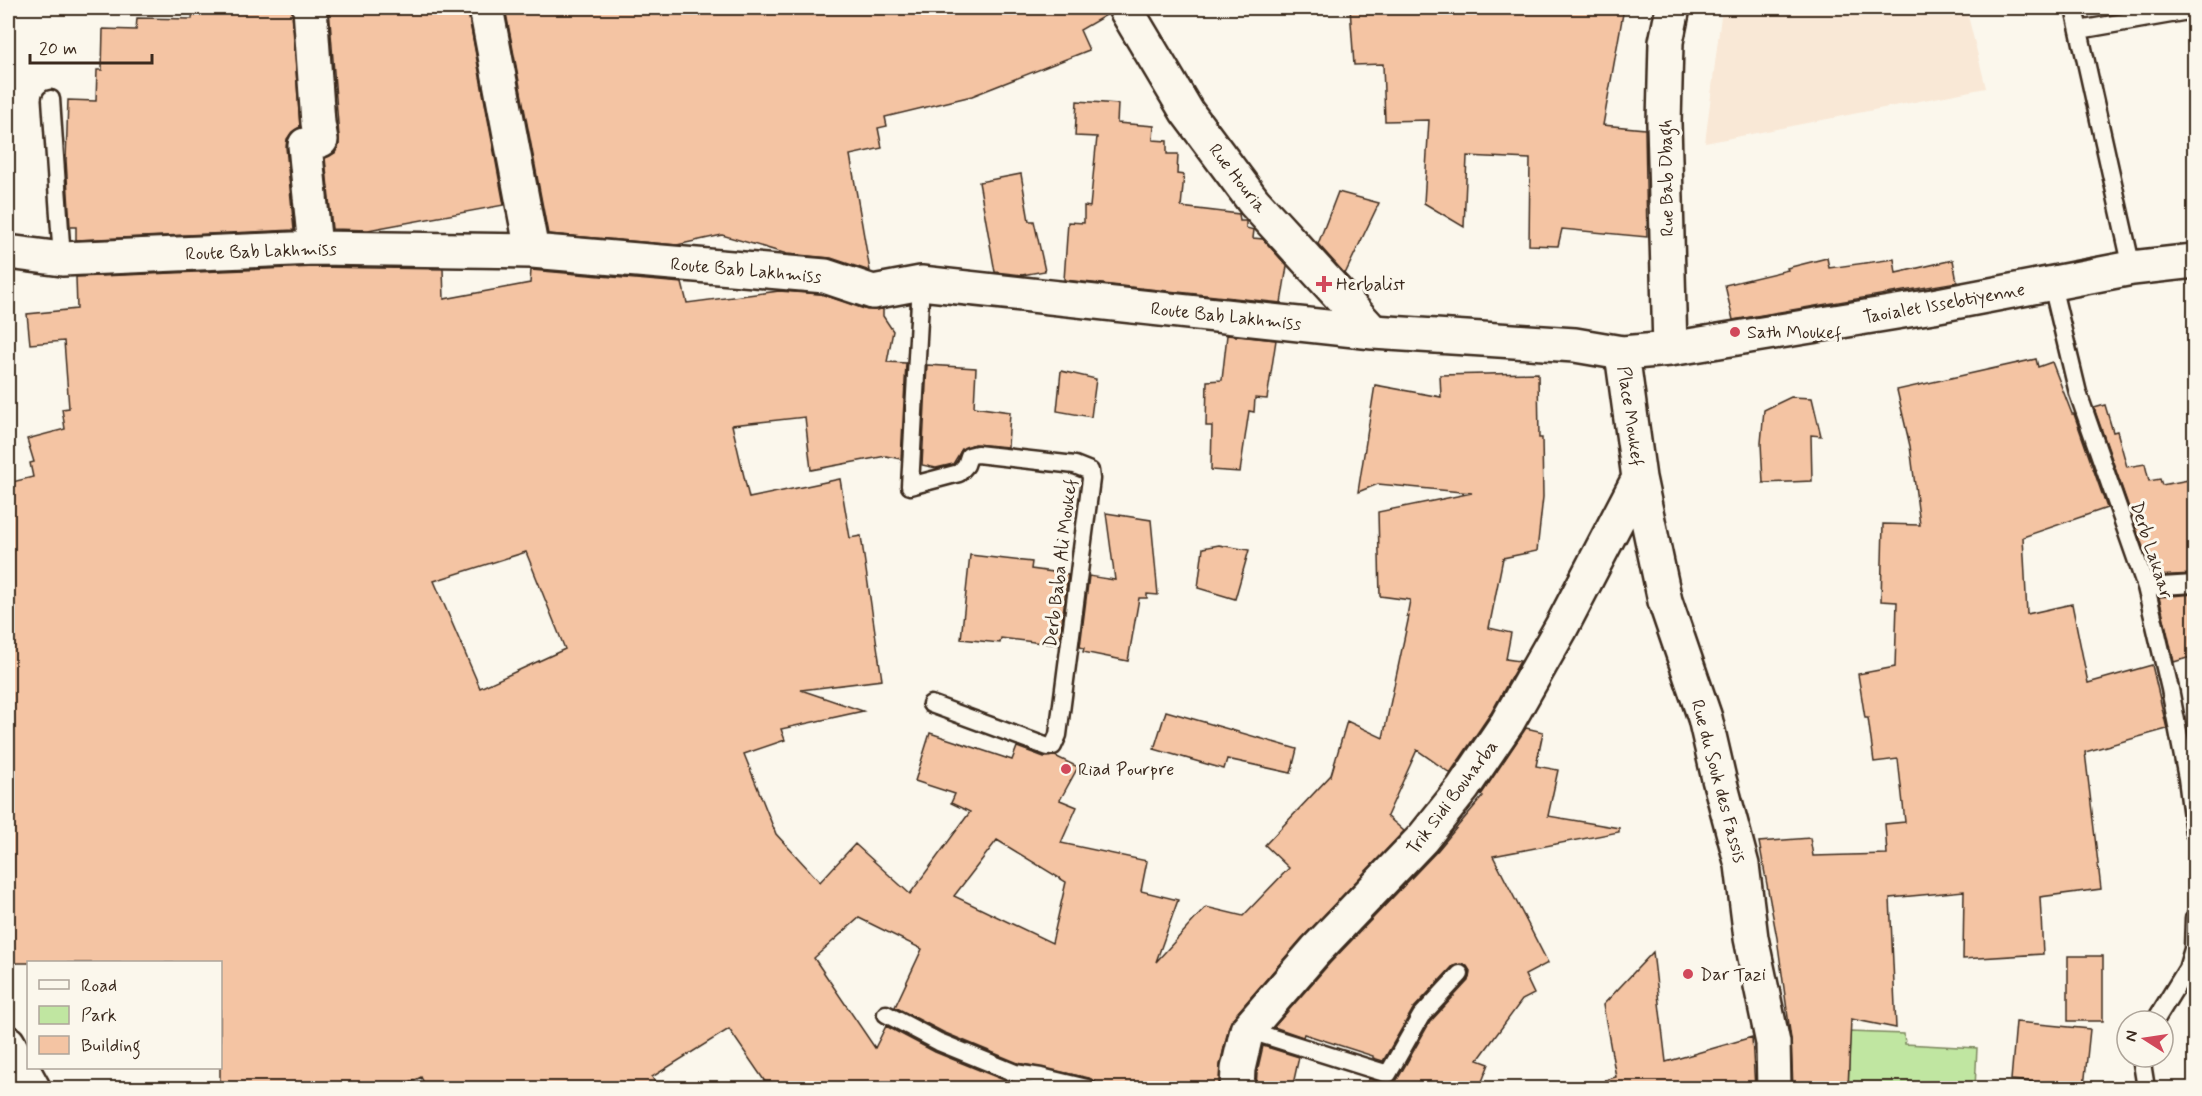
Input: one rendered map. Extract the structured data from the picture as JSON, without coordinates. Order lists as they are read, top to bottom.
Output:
{
  "streets": {
    "street": [
      "Rue Houria",
      "Rue Bab Dbagh",
      "Route Bab Lakhmiss",
      "Taoialet Issebtiyenne",
      "Place Moukef",
      "Rue du Souk des Fassis",
      "Trik Sidi Bouharba"
    ],
    "lane": ["Derb Lakaar", "Derb Baba Ali Moukef"]
  },
  "crossings": [
    ["Rue Houria", "Route Bab Lakhmiss"],
    ["Rue Bab Dbagh", "Taoialet Issebtiyenne"],
    ["Route Bab Lakhmiss", "Taoialet Issebtiyenne"],
    ["Route Bab Lakhmiss", "Place Moukef"],
    ["Route Bab Lakhmiss", "Derb Baba Ali Moukef"],
    ["Taoialet Issebtiyenne", "Place Moukef"],
    ["Taoialet Issebtiyenne", "Derb Lakaar"],
    ["Place Moukef", "Rue du Souk des Fassis"],
    ["Place Moukef", "Trik Sidi Bouharba"],
    ["Rue du Souk des Fassis", "Trik Sidi Bouharba"]
  ],
  "places": {
    "health": ["Herbalist"],
    "other": ["Sath Moukef", "Riad Pourpre", "Dar Tazi"]
  },
  "legend": ["Road", "Park", "Building"],
  "scale_bar": "20 m",
  "north": "left"
}
